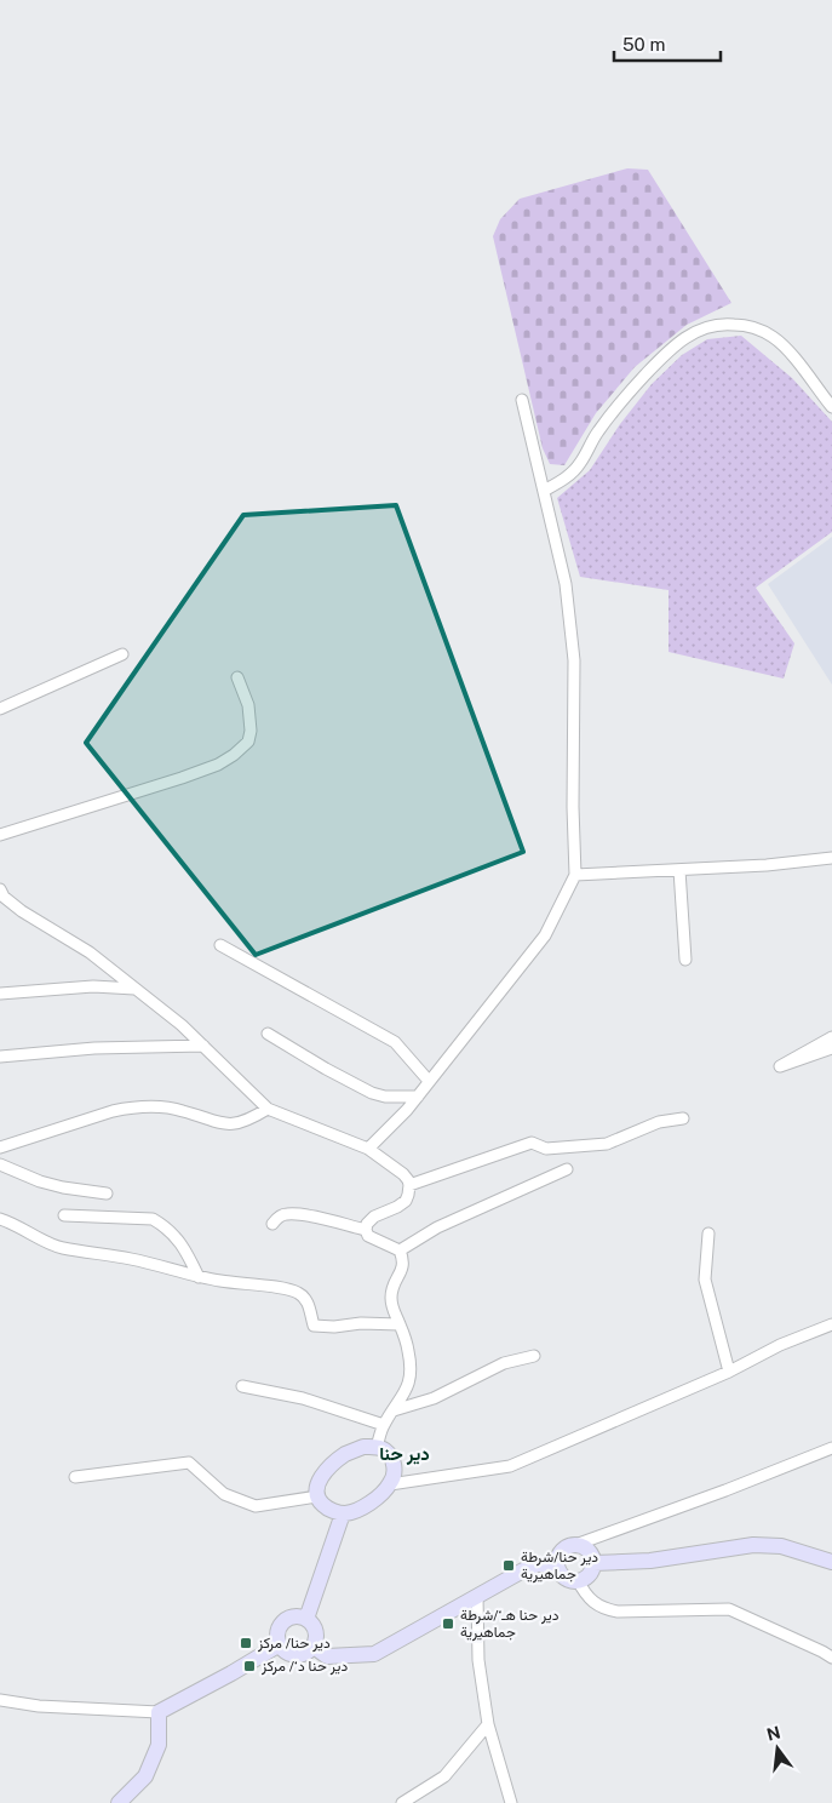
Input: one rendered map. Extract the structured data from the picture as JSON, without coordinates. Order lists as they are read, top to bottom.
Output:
{
  "districts": ["دير حنا"],
  "places": {
    "transit": [
      "دير حنا/شرطة جماهيرية",
      "دير حنا هـ‘/شرطة جماهيرية",
      "دير حنا/ مركز",
      "دير حنا د‘/ مركز"
    ]
  },
  "scale_bar": "50 m",
  "north": "top"
}
